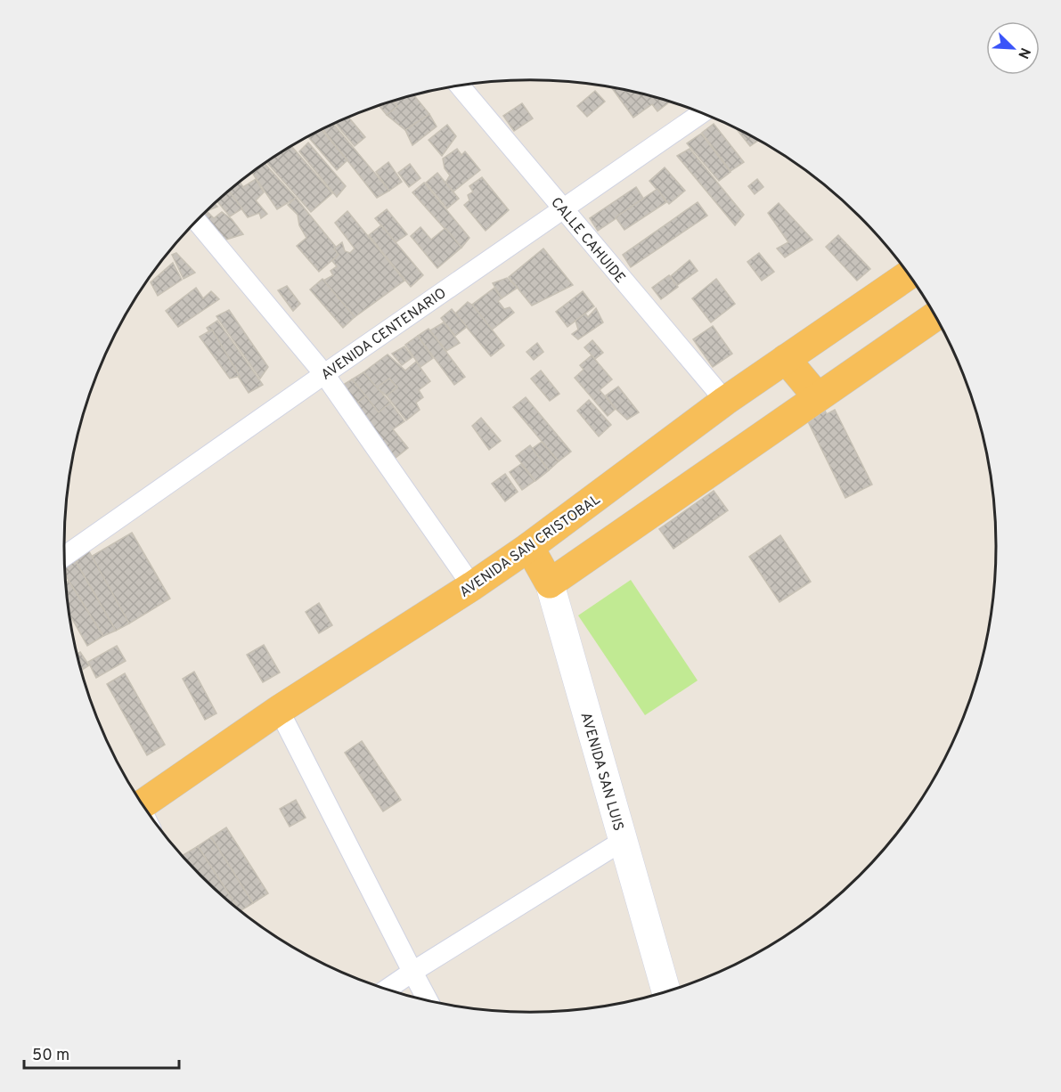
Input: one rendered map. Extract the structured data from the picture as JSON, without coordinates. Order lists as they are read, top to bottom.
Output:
{
  "streets": {
    "highway": ["AVENIDA SAN CRISTOBAL", "AVENIDA SAN LUIS"],
    "street": ["CALLE CAHUIDE", "AVENIDA CENTENARIO"]
  },
  "crossings": [
    ["CALLE CAHUIDE", "AVENIDA CENTENARIO"],
    ["CALLE CAHUIDE", "AVENIDA SAN CRISTOBAL"],
    ["AVENIDA SAN CRISTOBAL", "AVENIDA SAN LUIS"]
  ],
  "scale_bar": "50 m",
  "north": "bottom right"
}
